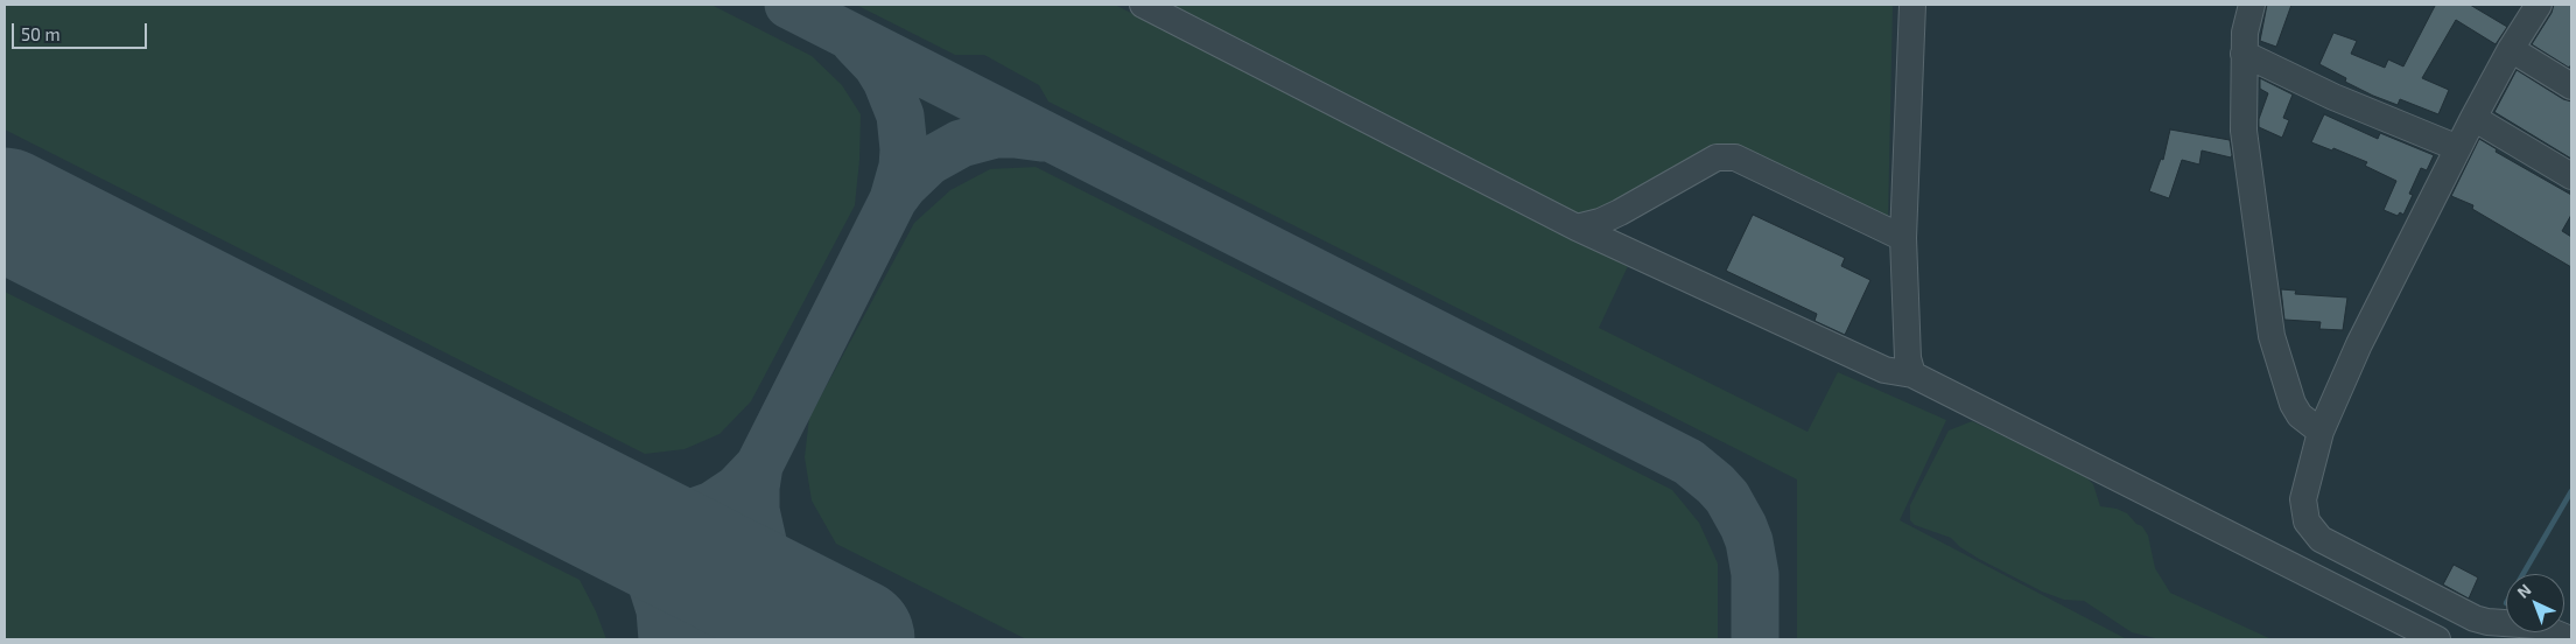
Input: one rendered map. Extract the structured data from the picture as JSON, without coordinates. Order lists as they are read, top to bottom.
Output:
{
  "scale_bar": "50 m",
  "north": "top left"
}
